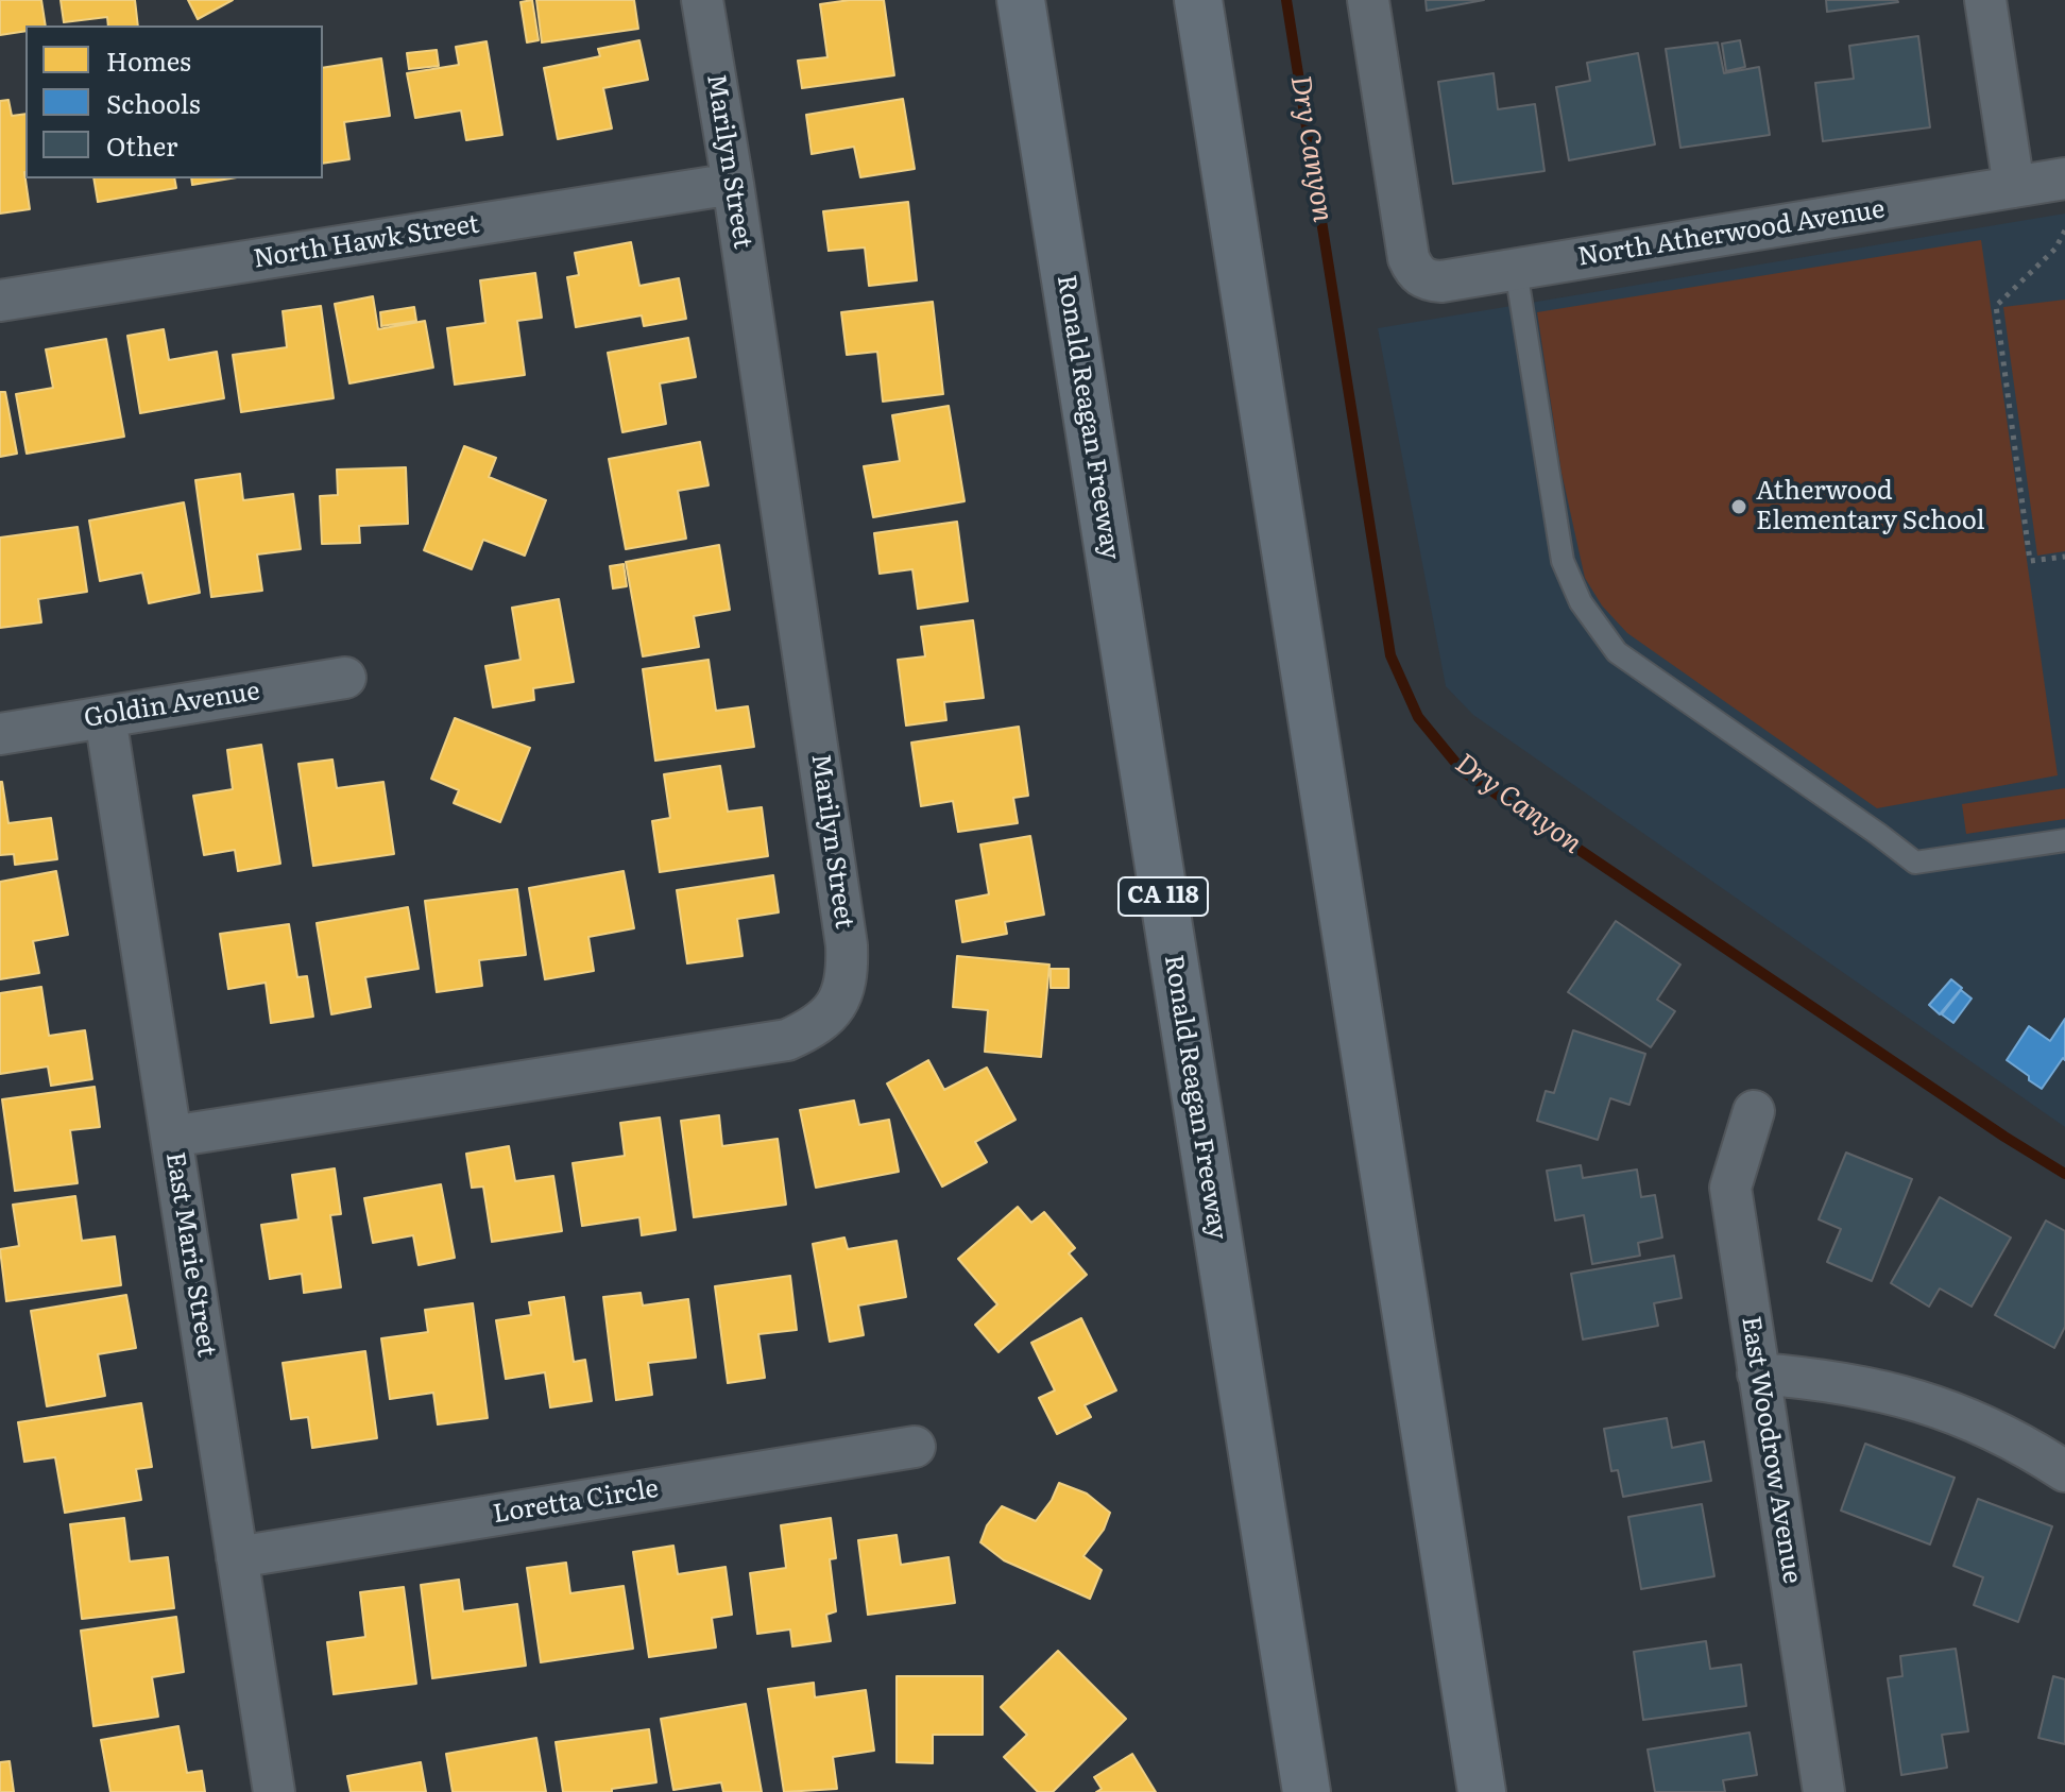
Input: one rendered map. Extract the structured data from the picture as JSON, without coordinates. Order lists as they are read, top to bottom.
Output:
{
  "streets": {
    "highway": ["Ronald Reagan Freeway", "CA 118"],
    "street": [
      "Marilyn Street",
      "North Atherwood Avenue",
      "North Hawk Street",
      "Goldin Avenue",
      "East Marie Street",
      "East Woodrow Avenue",
      "Loretta Circle"
    ]
  },
  "crossings": [
    ["Marilyn Street", "North Hawk Street"],
    ["Marilyn Street", "East Marie Street"],
    ["Goldin Avenue", "East Marie Street"],
    ["East Marie Street", "Loretta Circle"]
  ],
  "water": ["Dry Canyon"],
  "places": ["Atherwood Elementary School"],
  "legend": ["Homes", "Schools", "Other"]
}
